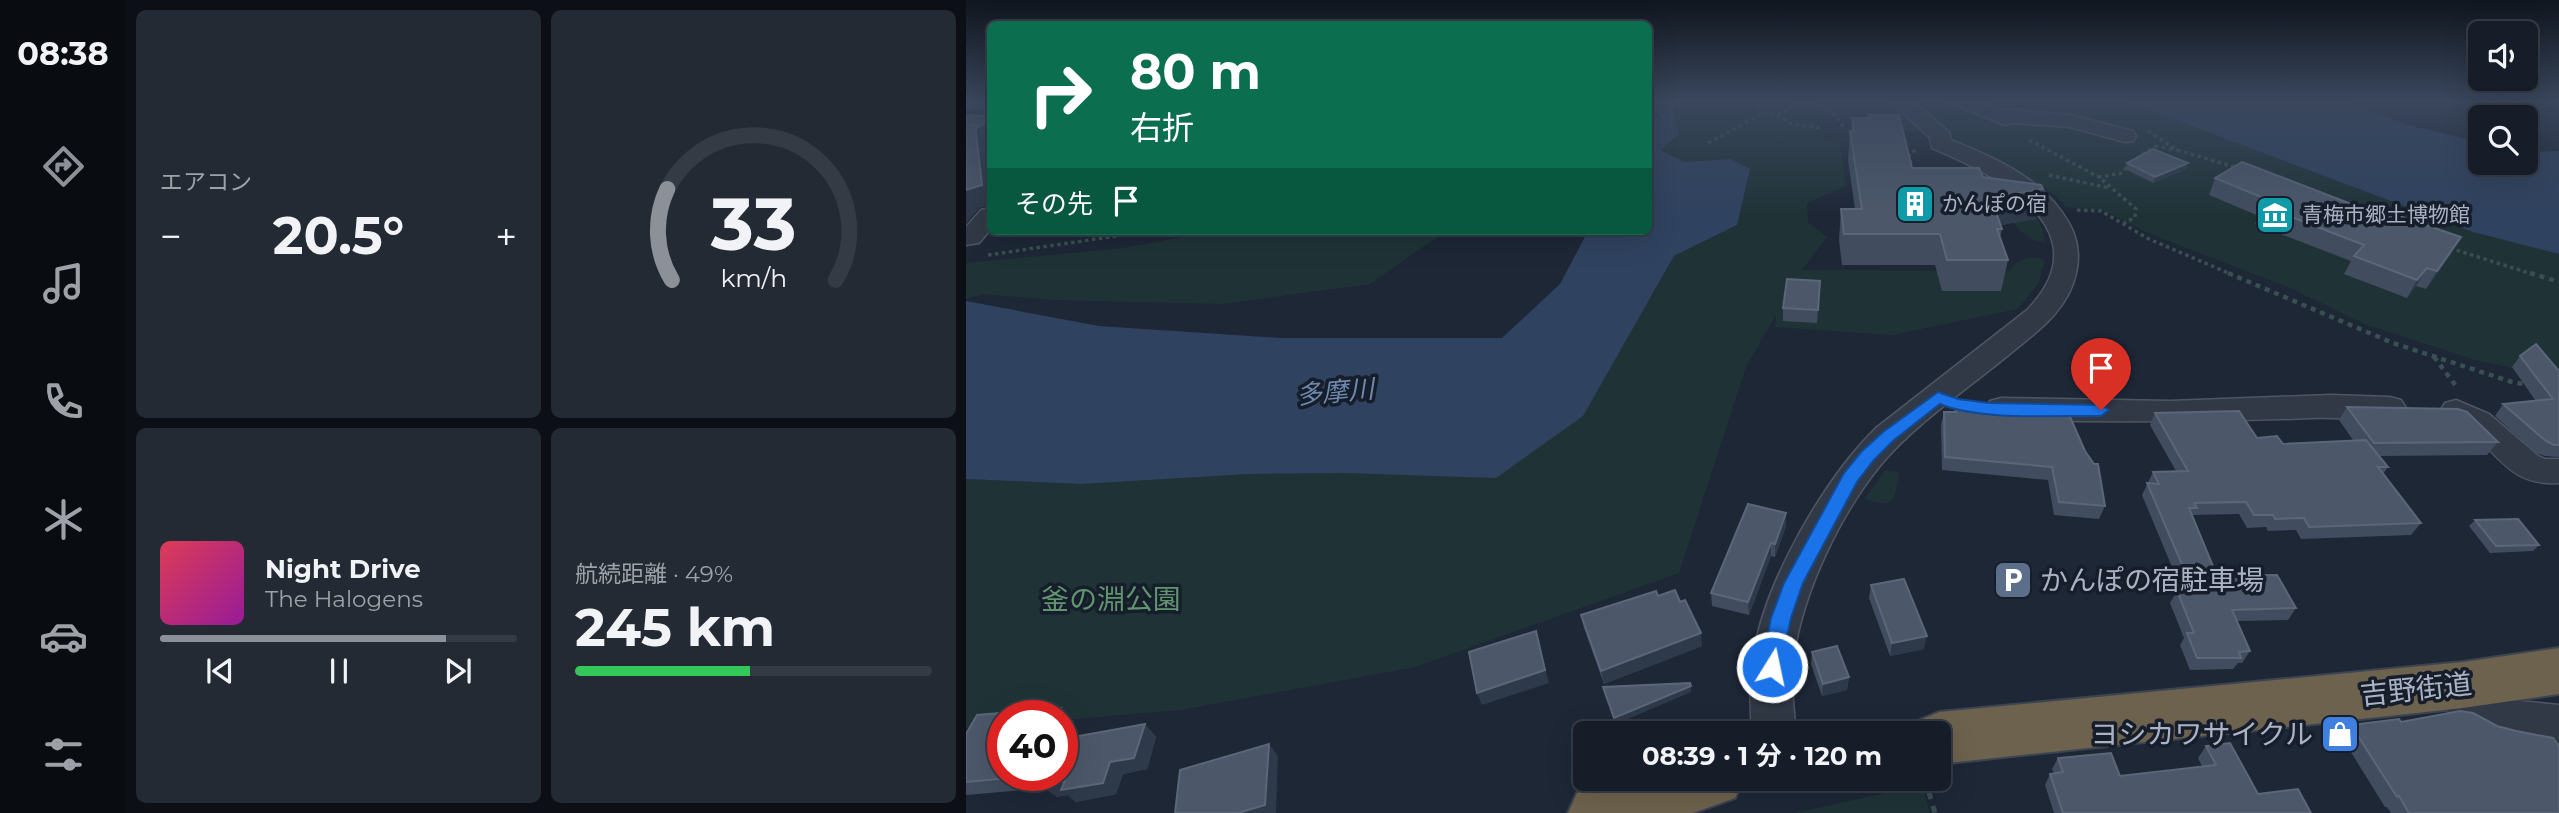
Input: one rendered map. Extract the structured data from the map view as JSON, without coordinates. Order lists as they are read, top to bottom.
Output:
{
  "streets": {
    "highway": ["吉野街道"]
  },
  "water": ["多摩川"],
  "parks": ["釜の淵公園"],
  "places": {
    "building": ["かんぽの宿"],
    "museum": ["青梅市郷土博物館"],
    "parking": ["かんぽの宿駐車場"],
    "shop": ["ヨシカワサイクル"]
  },
  "page": {
    "tabs": "08:38",
    "tile": [
      "エアコン",
      ["航続距離 · 49%", "245 km"]
    ],
    "turn": ["80 m", "右折"],
    "then": "その先",
    "heat": ["−", "20.5°", "+"],
    "song": ["Night Drive", "The Halogens"],
    "limit": "40",
    "trip": "08:39 · 1 分 · 120 m",
    "gauge": ["33", "km/h"]
  }
}
